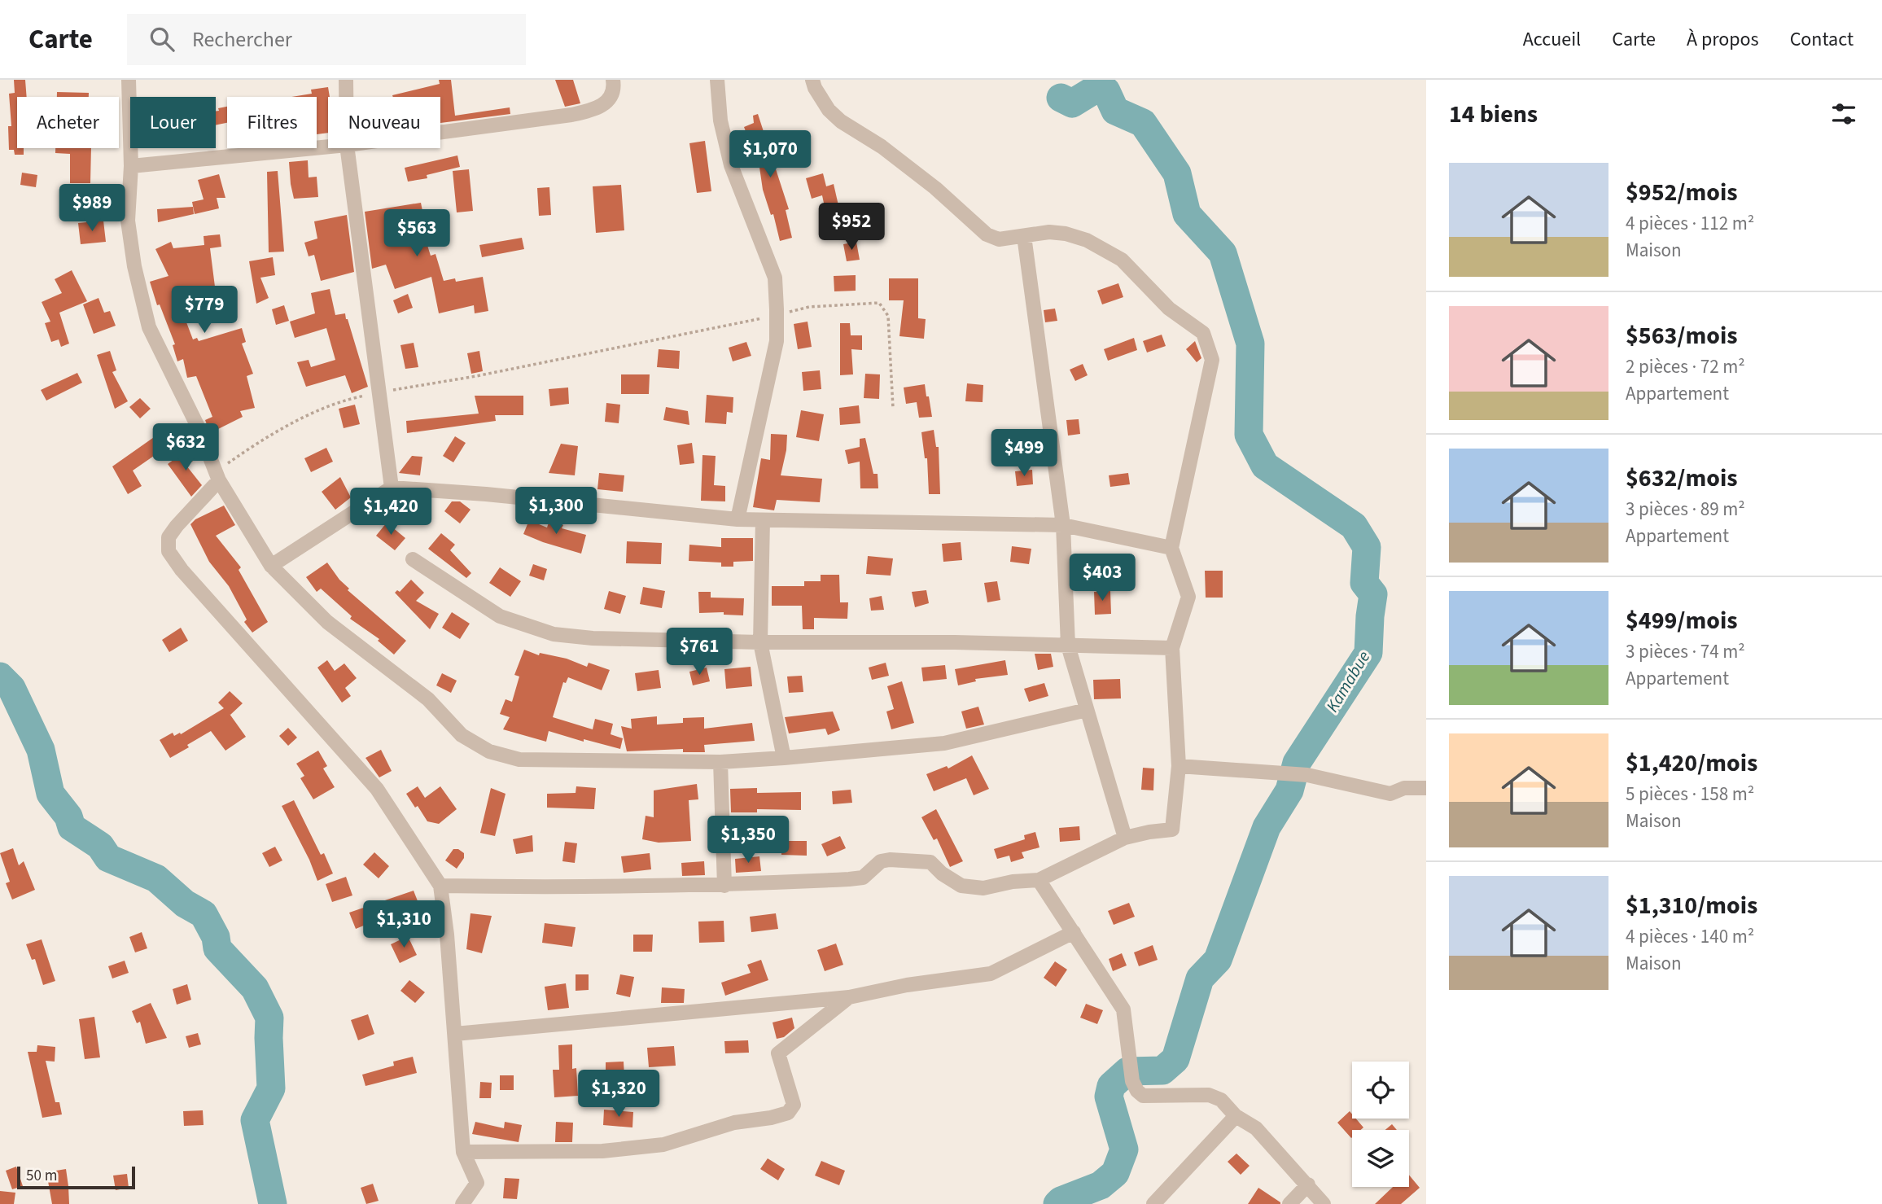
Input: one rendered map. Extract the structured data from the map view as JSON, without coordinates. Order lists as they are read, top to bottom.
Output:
{
  "water": ["Kamabue"],
  "scale_bar": "50 m",
  "page": {
    "header": "Carte",
    "search": "Rechercher",
    "nav": [
      "Accueil",
      "Carte",
      "À propos",
      "Contact"
    ],
    "heading": "14 biens",
    "chip": [
      "Acheter",
      "Louer",
      "Filtres",
      "Nouveau"
    ],
    "price": [
      "$1,070",
      "$989",
      "$952",
      "$563",
      "$779",
      "$632",
      "$499",
      "$1,300",
      "$1,420",
      "$403",
      "$761",
      "$1,350",
      "$1,310",
      "$1,320"
    ],
    "list": [
      {
        "name": "$952/mois",
        "note": "4 pièces · 112 m² · Maison"
      },
      {
        "name": "$563/mois",
        "note": "2 pièces · 72 m² · Appartement"
      },
      {
        "name": "$632/mois",
        "note": "3 pièces · 89 m² · Appartement"
      },
      {
        "name": "$499/mois",
        "note": "3 pièces · 74 m² · Appartement"
      },
      {
        "name": "$1,420/mois",
        "note": "5 pièces · 158 m² · Maison"
      },
      {
        "name": "$1,310/mois",
        "note": "4 pièces · 140 m² · Maison"
      }
    ],
    "scale": "50 m"
  }
}
